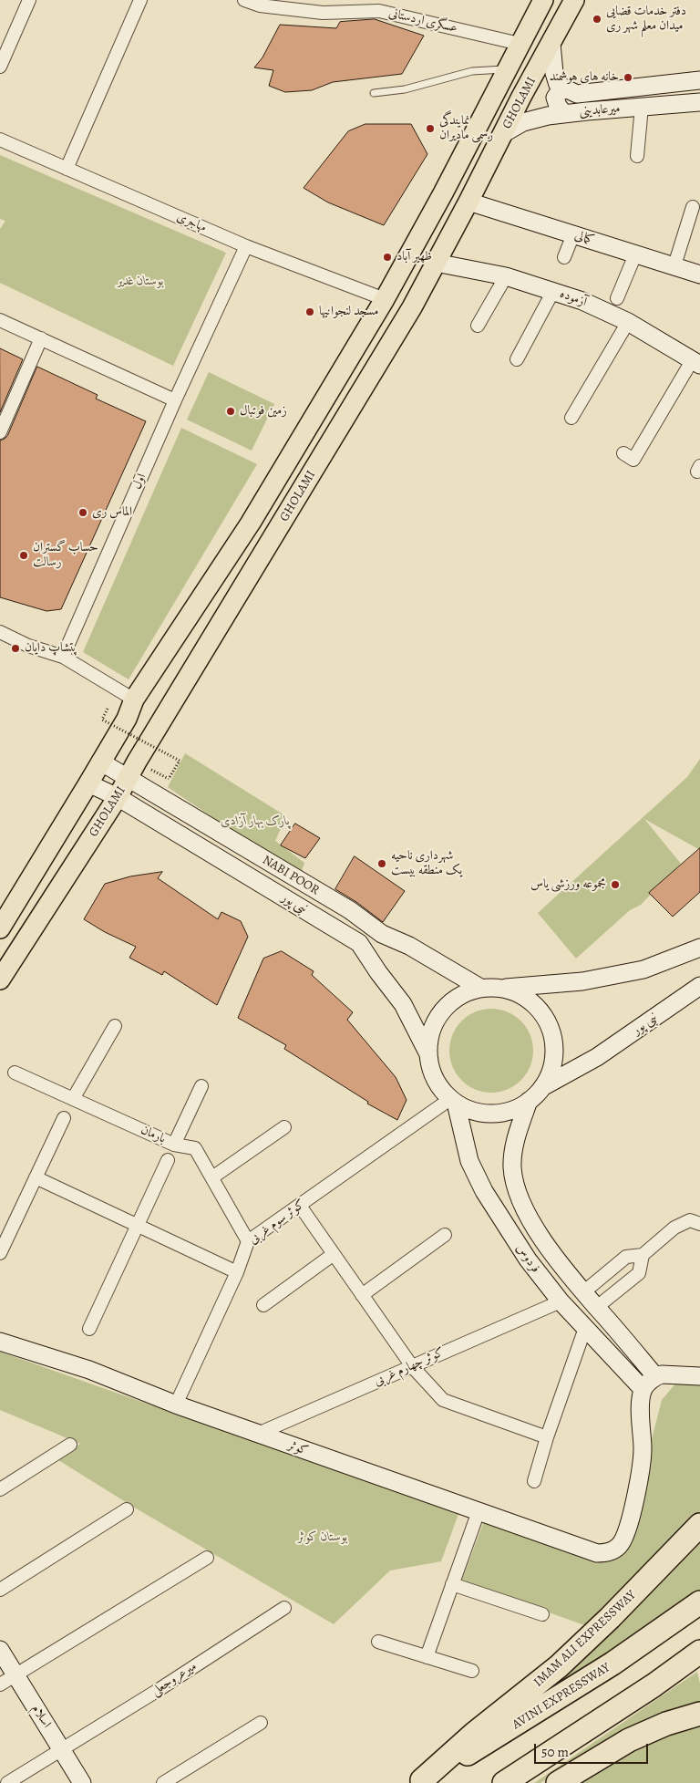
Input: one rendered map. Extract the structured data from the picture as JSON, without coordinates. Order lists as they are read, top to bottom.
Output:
{
  "streets": {
    "highway": ["IMAM ALI EXPRESSWAY", "AVINI EXPRESSWAY"],
    "main road": [
      "GHOLAMI",
      "میرعابدینی",
      "کمالی",
      "آزموده",
      "NABI POOR",
      "نبی پور",
      "فردوس",
      "کوثر",
      "اسلام"
    ],
    "street": [
      "عسگری اردستانی",
      "مهاجری",
      "اول",
      "بارمان",
      "کوثر سوم غربی",
      "کوثر چهارم غربی",
      "میرعروجعلی"
    ]
  },
  "crossings": [
    ["عسگری اردستانی", "GHOLAMI"],
    ["GHOLAMI", "میرعابدینی"],
    ["GHOLAMI", "مهاجری"],
    ["GHOLAMI", "کمالی"],
    ["GHOLAMI", "آزموده"],
    ["GHOLAMI", "NABI POOR"],
    ["GHOLAMI", "نبی پور"],
    ["مهاجری", "اول"],
    ["NABI POOR", "نبی پور"],
    ["NABI POOR", "کوثر سوم غربی"],
    ["NABI POOR", "فردوس"],
    ["نبی پور", "کوثر سوم غربی"],
    ["نبی پور", "فردوس"],
    ["بارمان", "کوثر سوم غربی"],
    ["کوثر سوم غربی", "فردوس"],
    ["کوثر سوم غربی", "کوثر"],
    ["فردوس", "کوثر چهارم غربی"],
    ["فردوس", "کوثر"],
    ["کوثر چهارم غربی", "کوثر"],
    ["IMAM ALI EXPRESSWAY", "AVINI EXPRESSWAY"],
    ["میرعروجعلی", "اسلام"]
  ],
  "parks": ["بوستان غدیر", "پارک بهار آزادی", "بوستان کوثر"],
  "places": [
    "دفتر خدمات قضایی میدان معلم شهر ری",
    "خانه های هوشمند",
    "نمایندگی رسمی مادیران",
    "ظهیر آباد",
    "مسجد لنجوانیها",
    "زمین فوتبال",
    "الماس ری",
    "حساب گستران رسالت",
    "پتشاپ دایان",
    "شهرداری ناحیه یک منطقه بیست",
    "مجموعه ورزشی یاس"
  ],
  "scale_bar": "50 m"
}
